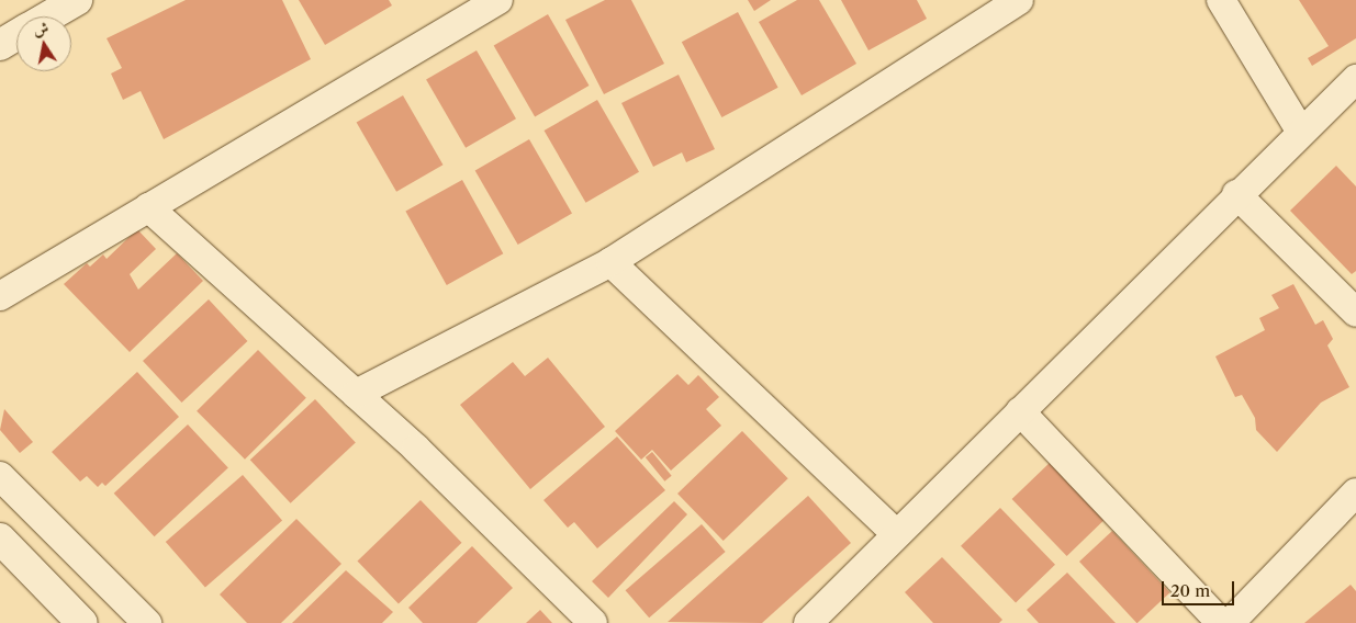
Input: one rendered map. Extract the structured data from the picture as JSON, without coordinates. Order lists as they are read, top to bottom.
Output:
{
  "scale_bar": "20 m",
  "north": "top"
}
